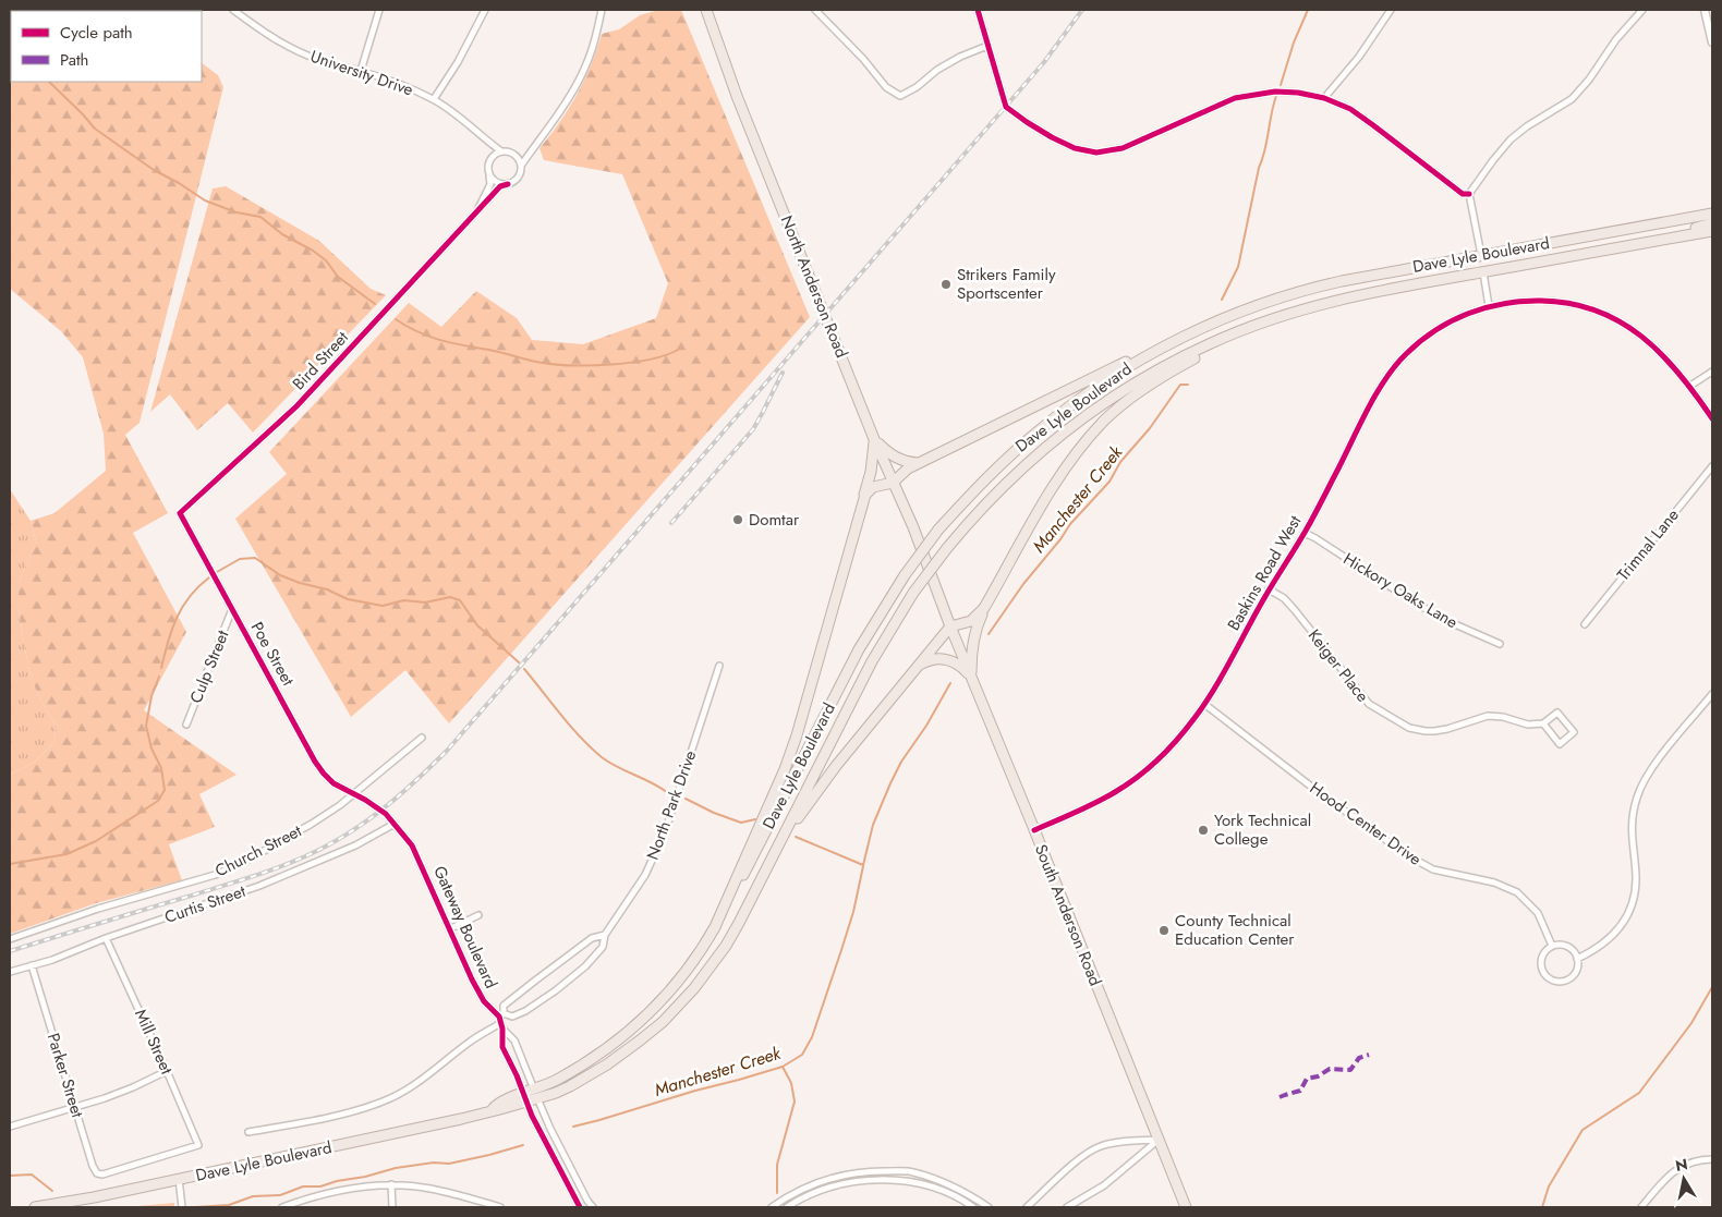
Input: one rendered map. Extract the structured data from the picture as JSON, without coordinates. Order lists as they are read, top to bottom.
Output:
{
  "streets": {
    "main road": ["Dave Lyle Boulevard", "North Anderson Road", "South Anderson Road"],
    "street": [
      "University Drive",
      "Bird Street",
      "Trimnal Lane",
      "Baskins Road West",
      "Hickory Oaks Lane",
      "Poe Street",
      "Keiger Place",
      "Culp Street",
      "North Park Drive",
      "Hood Center Drive",
      "Church Street",
      "Curtis Street",
      "Gateway Boulevard",
      "Mill Street",
      "Parker Street"
    ]
  },
  "crossings": [
    ["University Drive", "Bird Street"],
    ["Dave Lyle Boulevard", "Gateway Boulevard"],
    ["North Anderson Road", "South Anderson Road"],
    ["Bird Street", "Poe Street"],
    ["Baskins Road West", "Hickory Oaks Lane"],
    ["Baskins Road West", "Keiger Place"],
    ["Baskins Road West", "Hood Center Drive"],
    ["Baskins Road West", "South Anderson Road"],
    ["Poe Street", "Culp Street"],
    ["Poe Street", "Church Street"],
    ["Poe Street", "Gateway Boulevard"],
    ["North Park Drive", "Gateway Boulevard"],
    ["Church Street", "Gateway Boulevard"],
    ["Curtis Street", "Gateway Boulevard"],
    ["Curtis Street", "Mill Street"],
    ["Curtis Street", "Parker Street"],
    ["Mill Street", "Parker Street"]
  ],
  "water": ["Manchester Creek"],
  "places": [
    "Strikers Family Sportscenter",
    "Domtar",
    "York Technical College",
    "County Technical Education Center"
  ],
  "legend": ["Cycle path", "Path"],
  "north": "top"
}
